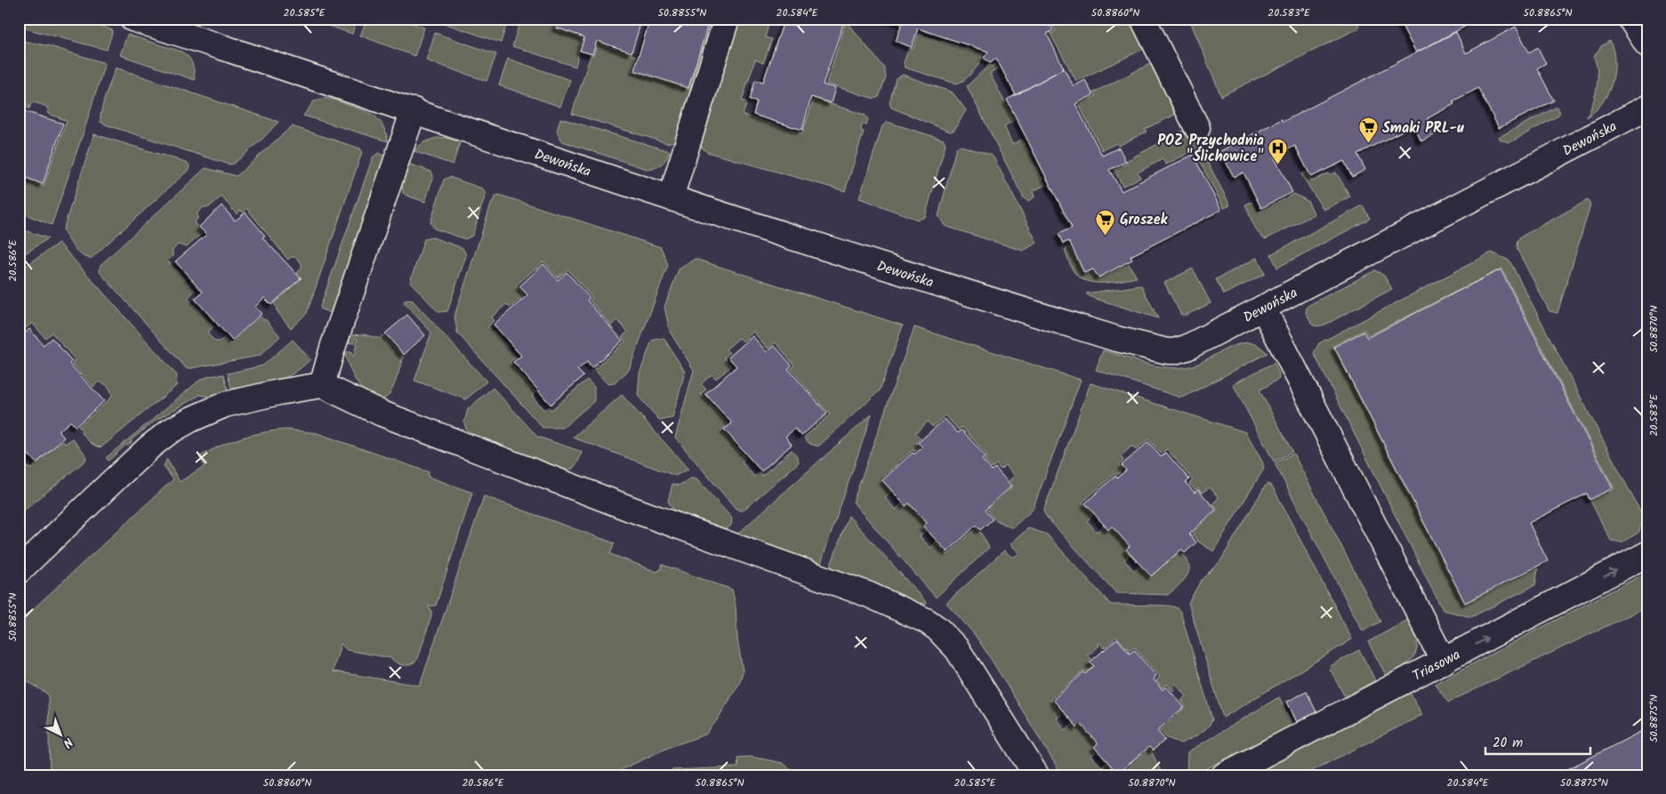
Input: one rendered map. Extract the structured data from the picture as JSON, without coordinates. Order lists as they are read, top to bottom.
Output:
{
  "streets": {
    "street": ["Dewońska", "Triasowa"]
  },
  "one_way": ["Triasowa"],
  "places": {
    "supermarket": ["Smaki PRL-u", "Groszek"],
    "hospital": ["POZ Przychodnia \"Ślichowice\""]
  },
  "scale_bar": "20 m",
  "north": "bottom right",
  "coordinates": [
    "20.585°E",
    "50.8855°N",
    "20.584°E",
    "50.8860°N",
    "20.583°E",
    "50.8865°N",
    "20.586°E",
    "50.8870°N",
    "50.8875°N"
  ]
}
